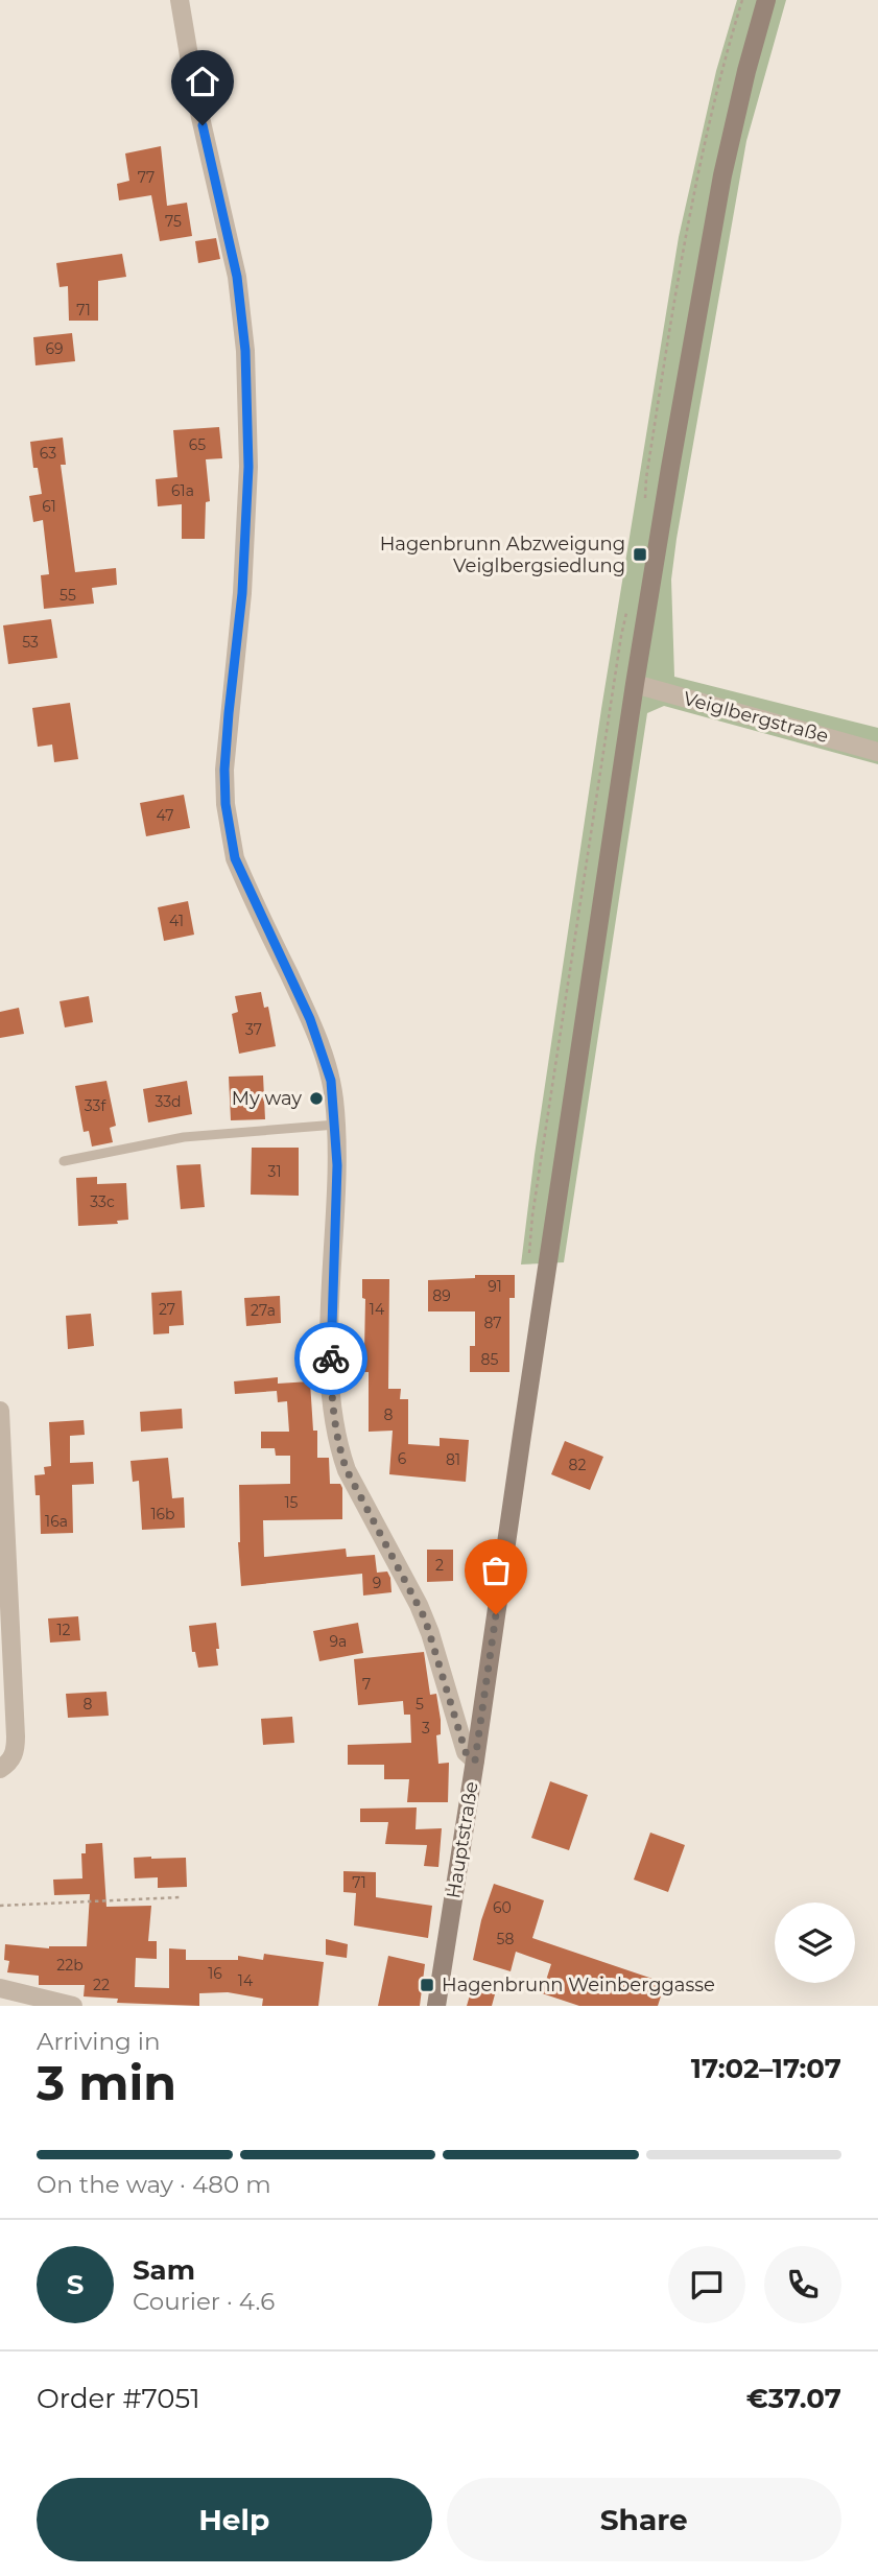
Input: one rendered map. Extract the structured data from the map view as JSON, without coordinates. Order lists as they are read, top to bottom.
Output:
{
  "streets": {
    "main road": ["Hauptstraße"],
    "street": ["Veiglbergstraße"]
  },
  "crossings": [
    ["Veiglbergstraße", "Hauptstraße"]
  ],
  "places": {
    "transit": ["Hagenbrunn Abzweigung Veiglbergsiedlung", "Hagenbrunn Weinberggasse"],
    "other": ["My way"]
  },
  "house_numbers": [
    "77",
    "75",
    "71",
    "69",
    "65",
    "63",
    "61a",
    "61",
    "55",
    "53",
    "47",
    "41",
    "37",
    "33d",
    "33f",
    "31",
    "33c",
    "91",
    "89",
    "27",
    "14",
    "27a",
    "87",
    "85",
    "8",
    "6",
    "81",
    "82",
    "15",
    "16b",
    "16a",
    "2",
    "9",
    "12",
    "9a",
    "7",
    "8",
    "5",
    "3",
    "71",
    "60",
    "58",
    "22b",
    "16",
    "14",
    "22"
  ],
  "page": {
    "heading": ["3 min", "Arriving in", "17:02–17:07"],
    "panel": [
      "Sam",
      "Courier · 4.6",
      "Order #7051",
      "€37.07"
    ],
    "bar": "On the way · 480 m",
    "round": "S",
    "buttons": ["Help", "Share"]
  }
}
